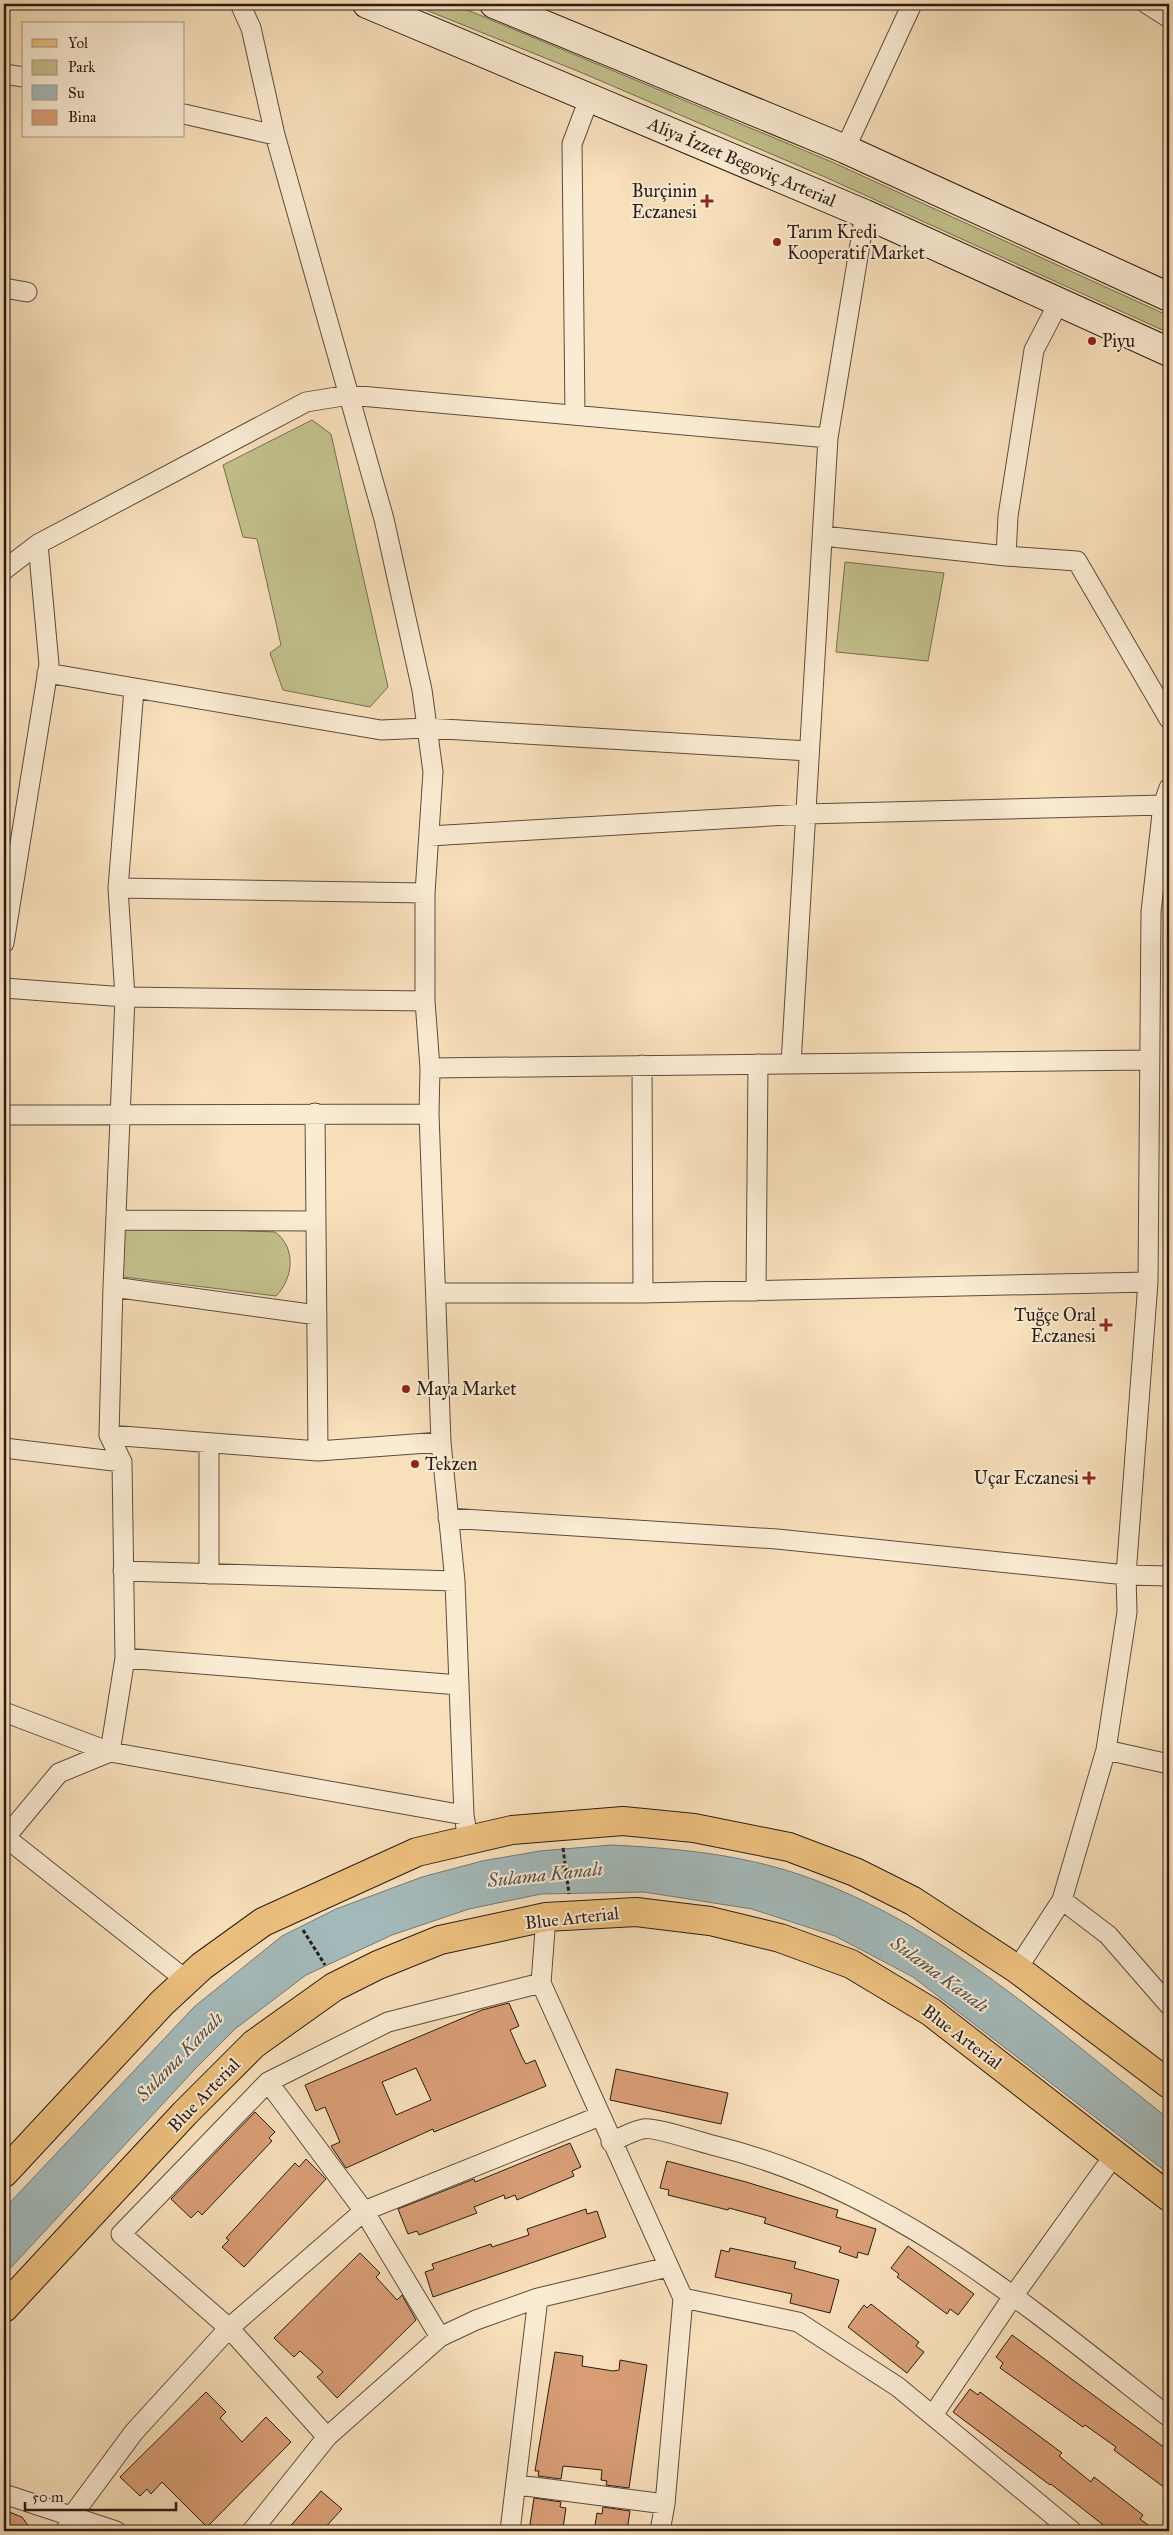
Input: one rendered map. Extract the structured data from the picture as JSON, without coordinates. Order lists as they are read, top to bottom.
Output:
{
  "streets": {
    "main road": ["Aliya İzzet Begoviç Arterial", "Blue Arterial"]
  },
  "water": ["Sulama Kanalı"],
  "places": {
    "health": ["Burçinin Eczanesi", "Tuğçe Oral Eczanesi", "Uçar Eczanesi"],
    "other": [
      "Tarım Kredi Kooperatif Market",
      "Piyu",
      "Maya Market",
      "Tekzen"
    ]
  },
  "legend": [
    "Yol",
    "Park",
    "Su",
    "Bina"
  ],
  "scale_bar": "50 m"
}
